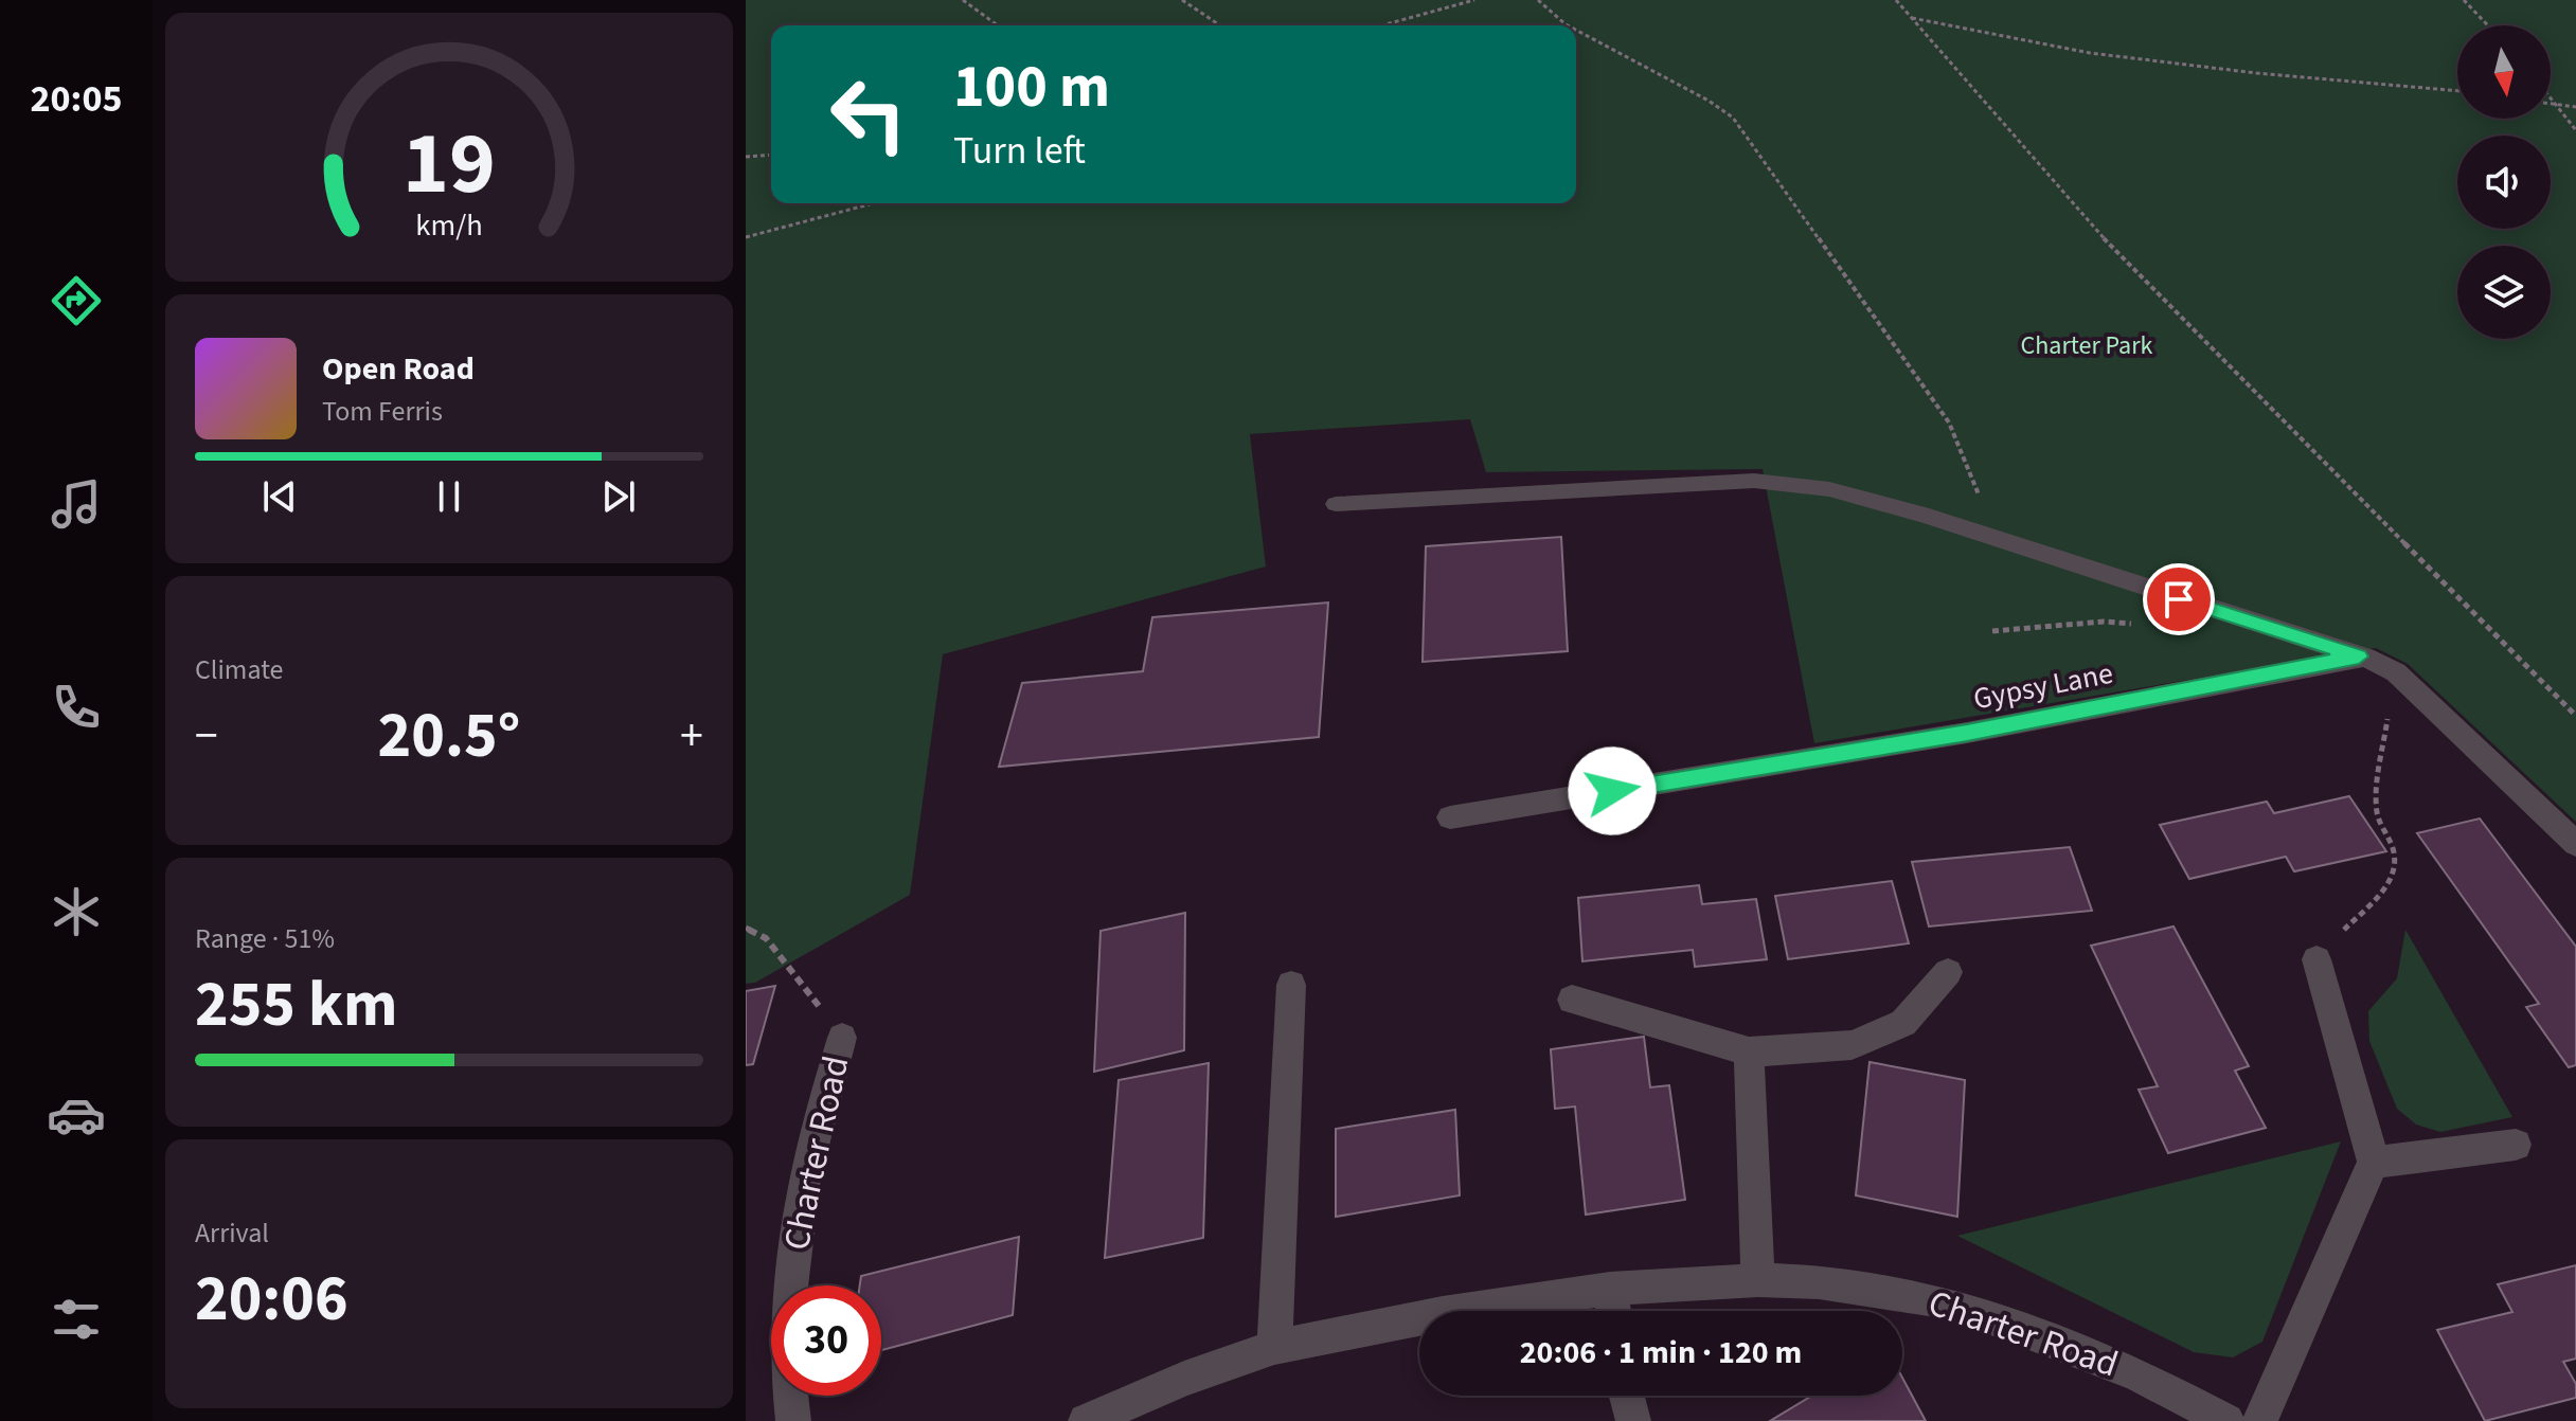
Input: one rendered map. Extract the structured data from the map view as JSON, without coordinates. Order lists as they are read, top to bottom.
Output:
{
  "streets": {
    "street": ["Gypsy Lane", "Charter Road"]
  },
  "parks": ["Charter Park"],
  "north": "bottom",
  "page": {
    "tabs": "20:05",
    "turn": ["100 m", "Turn left"],
    "song": ["Open Road", "Tom Ferris"],
    "tile": [
      "Climate",
      ["Range · 51%", "255 km"],
      ["Arrival", "20:06"]
    ],
    "heat": ["−", "20.5°", "+"],
    "limit": "30",
    "trip": "20:06 · 1 min · 120 m",
    "gauge": ["19", "km/h"]
  }
}
